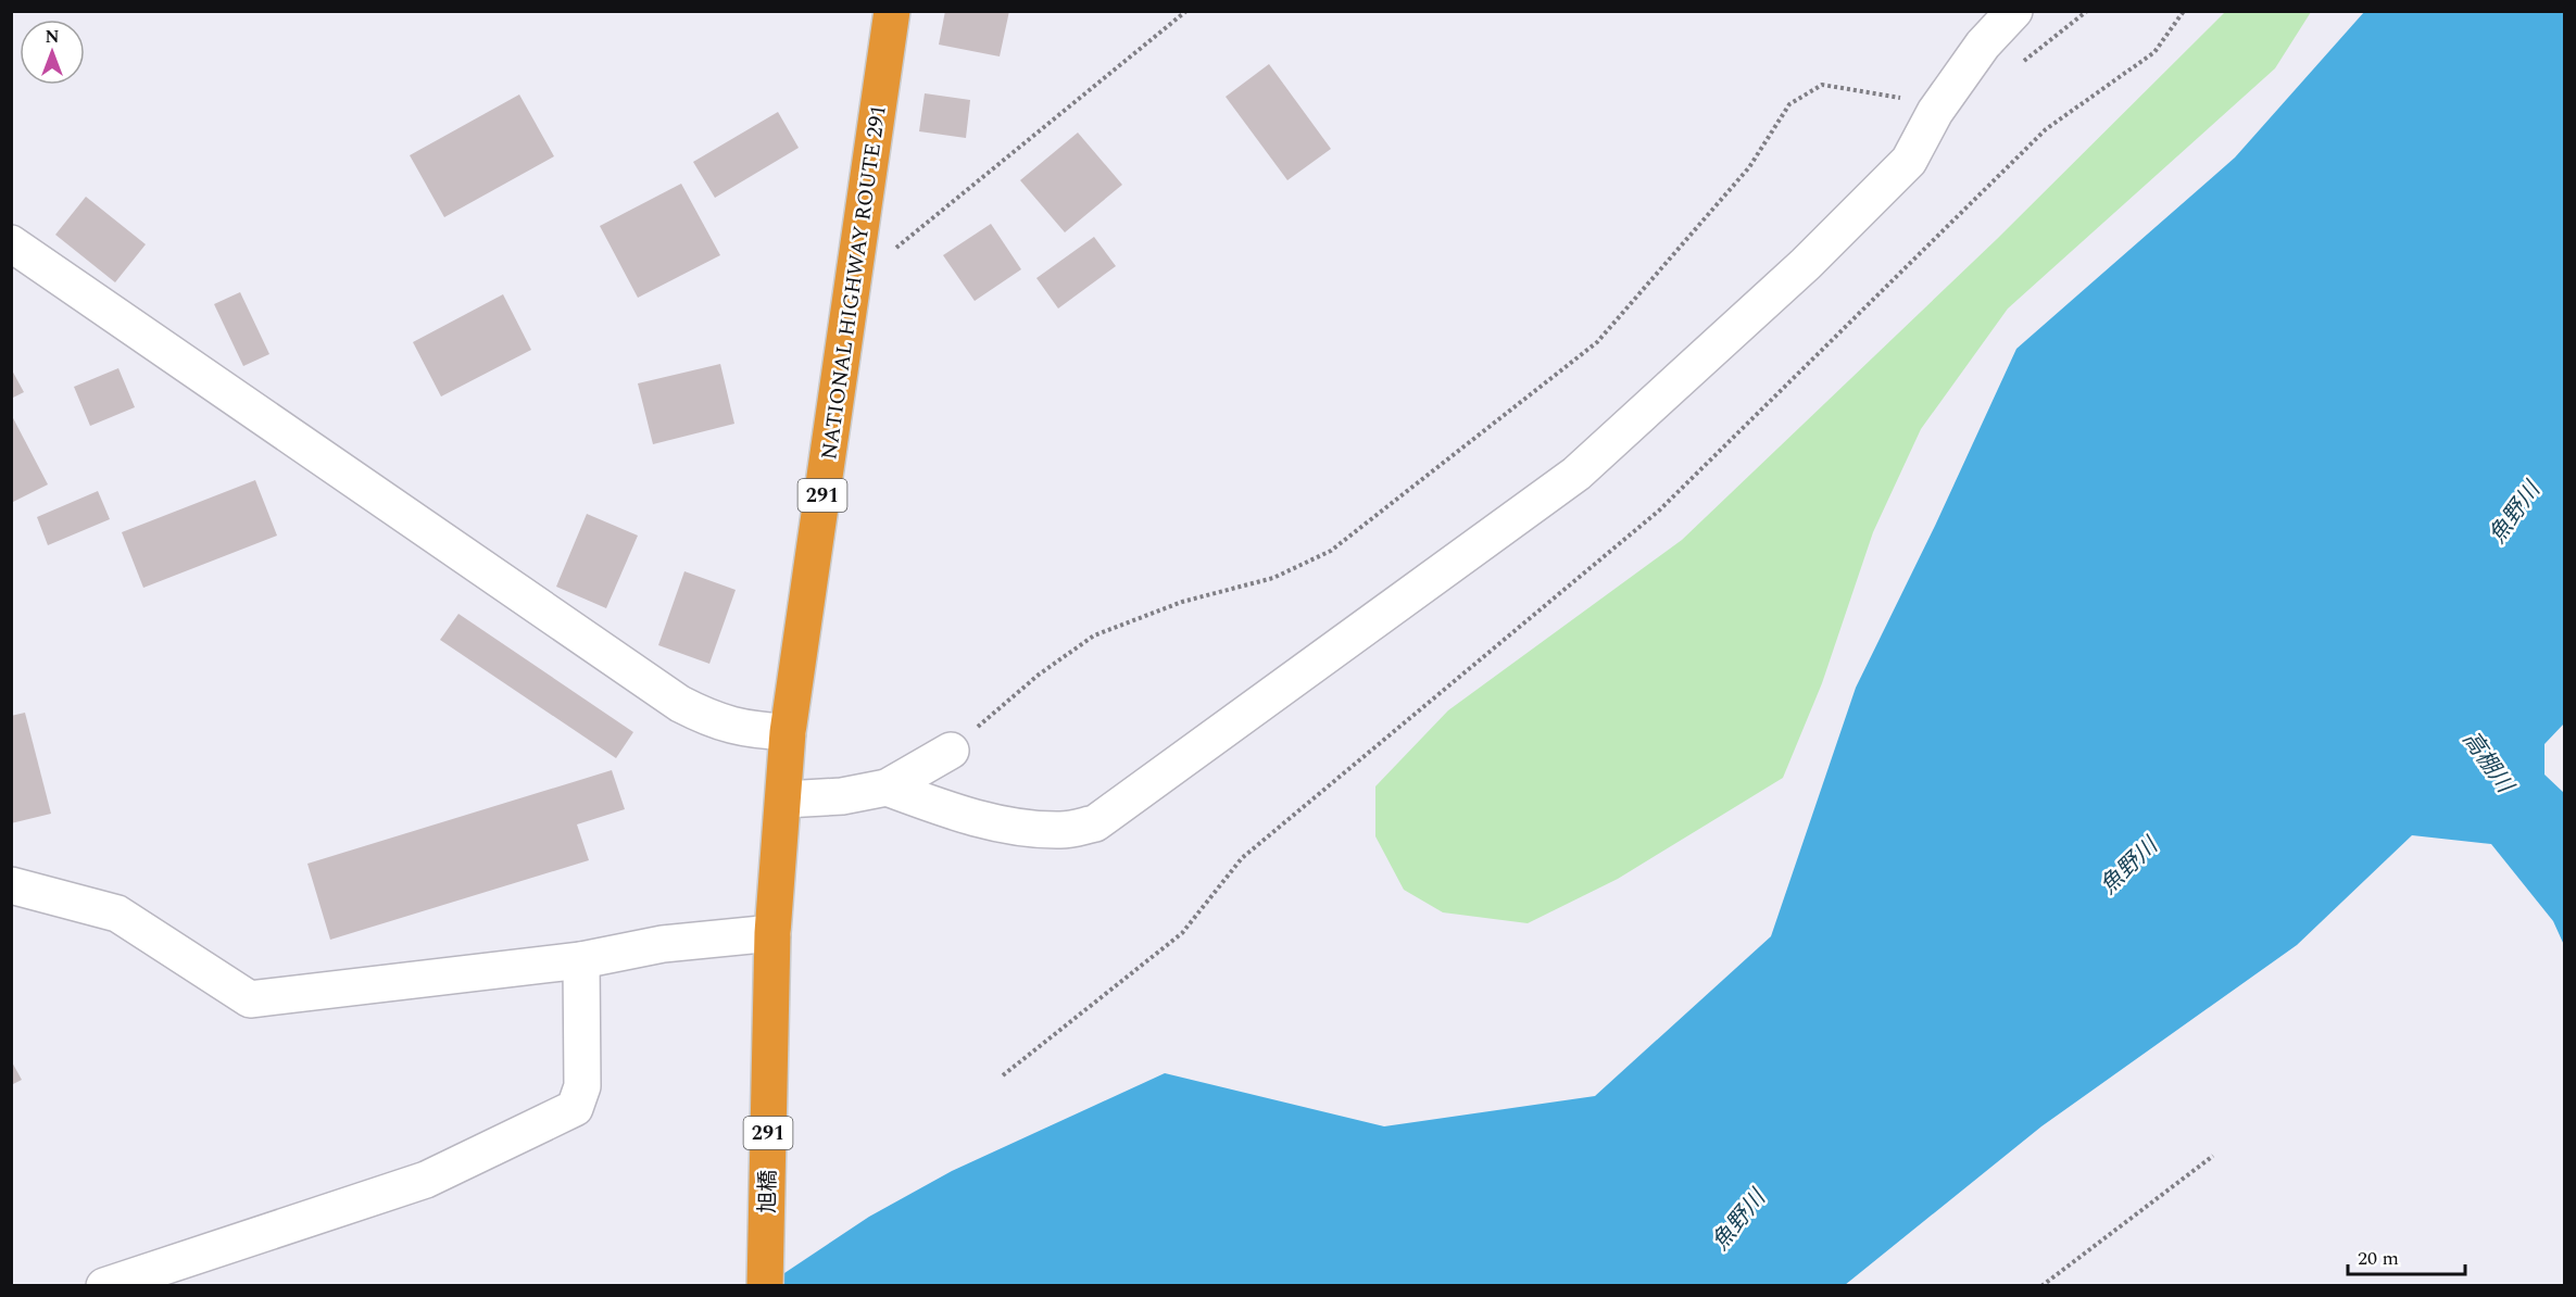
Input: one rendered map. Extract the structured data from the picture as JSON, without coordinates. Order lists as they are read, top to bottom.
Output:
{
  "streets": {
    "highway": ["NATIONAL HIGHWAY ROUTE 291", "291", "旭橋"]
  },
  "crossings": [
    ["NATIONAL HIGHWAY ROUTE 291", "旭橋"]
  ],
  "water": ["魚野川", "高棚川"],
  "scale_bar": "20 m",
  "north": "top"
}
